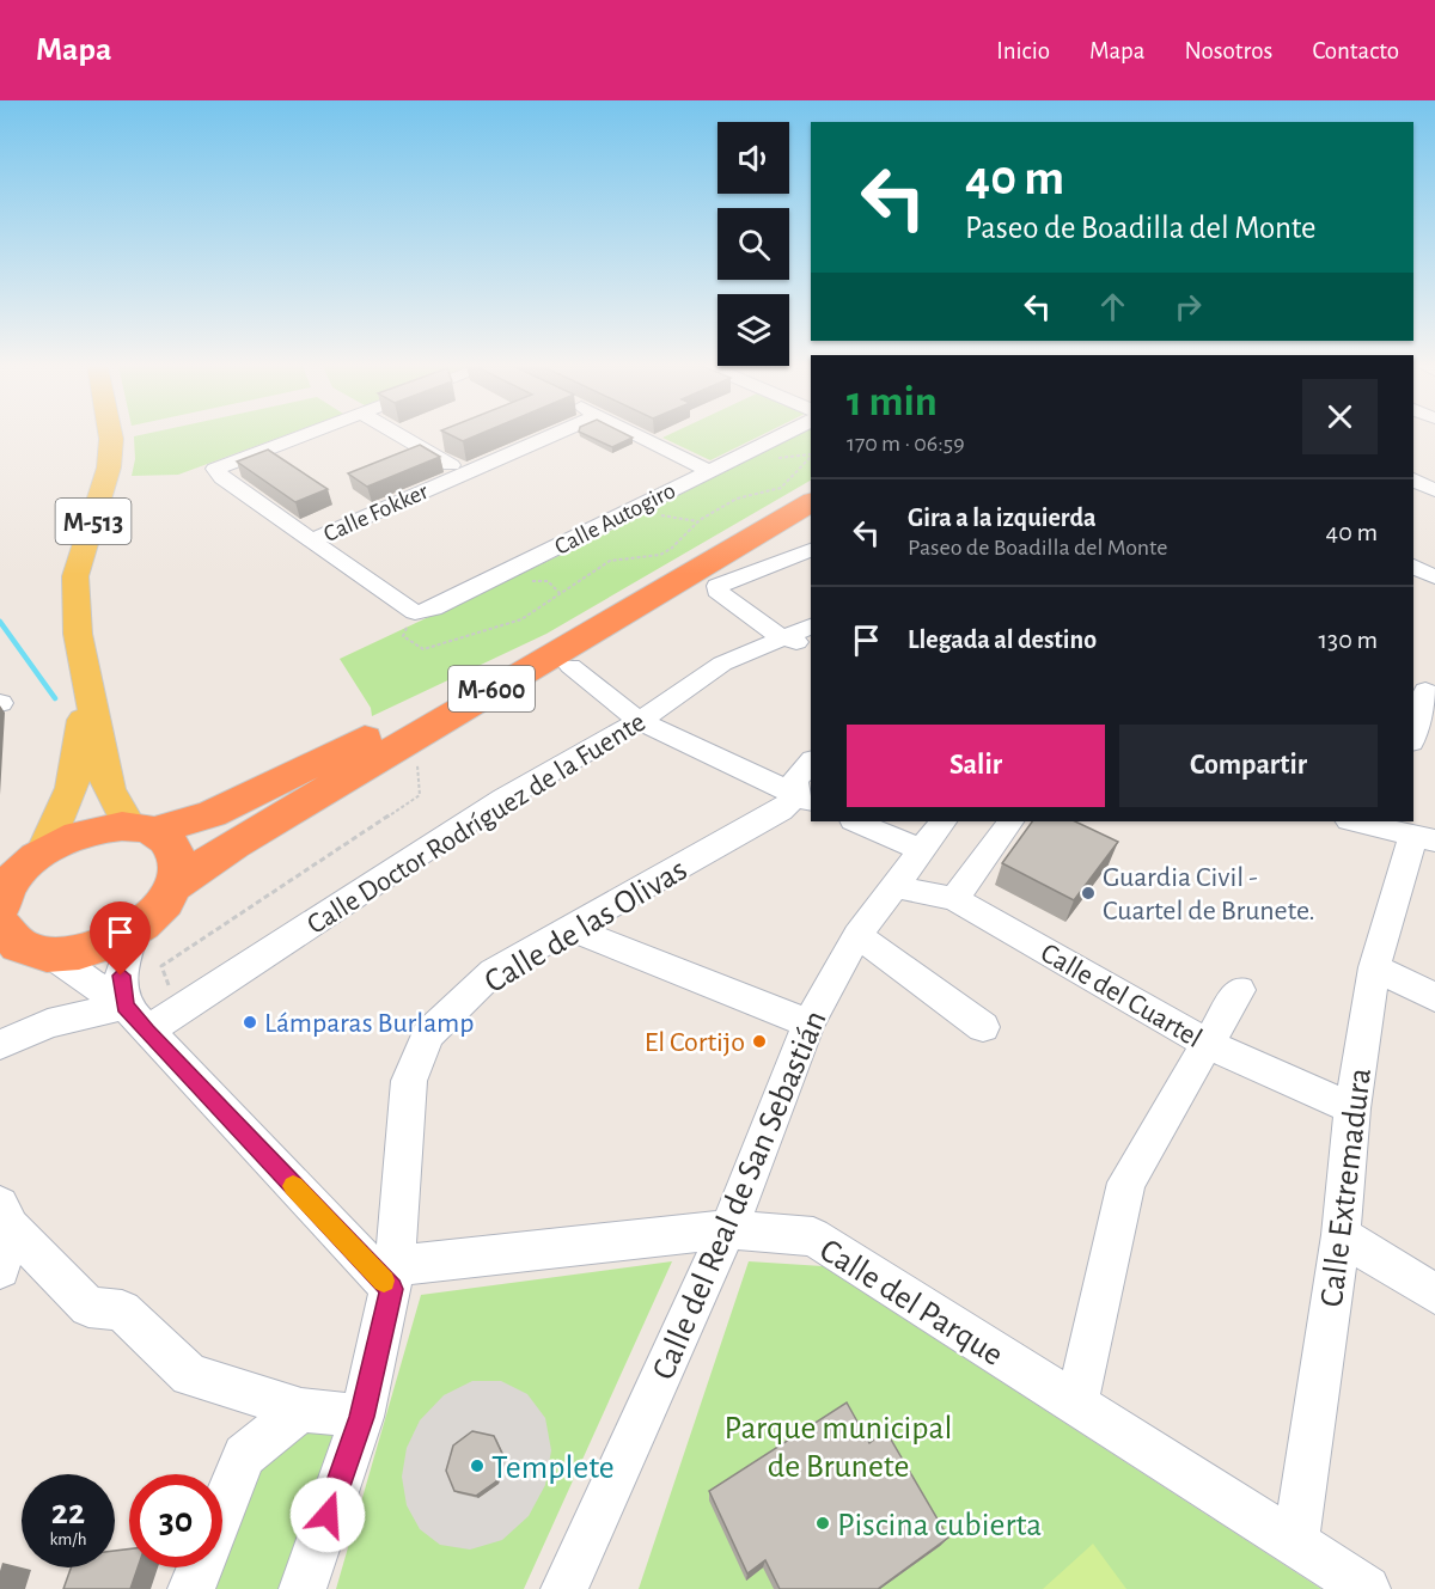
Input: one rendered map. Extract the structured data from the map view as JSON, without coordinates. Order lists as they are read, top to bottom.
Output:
{
  "streets": {
    "highway": ["M-600"],
    "main road": ["M-513"],
    "street": [
      "Calle Fokker",
      "Calle Autogiro",
      "Calle Doctor Rodríguez de la Fuente",
      "Calle de las Olivas",
      "Calle del Cuartel",
      "Calle Extremadura",
      "Calle del Real de San Sebastián",
      "Calle del Parque"
    ]
  },
  "crossings": [
    ["M-513", "M-600"],
    ["Calle de las Olivas", "Calle del Parque"],
    ["Calle del Cuartel", "Calle Extremadura"],
    ["Calle del Cuartel", "Calle del Real de San Sebastián"],
    ["Calle Extremadura", "Calle del Parque"],
    ["Calle del Real de San Sebastián", "Calle del Parque"]
  ],
  "parks": ["Parque municipal de Brunete"],
  "places": [
    "Guardia Civil - Cuartel de Brunete.",
    "Lámparas Burlamp",
    "El Cortijo",
    "Templete",
    "Piscina cubierta"
  ],
  "page": {
    "header": "Mapa",
    "nav": [
      "Inicio",
      "Mapa",
      "Nosotros",
      "Contacto"
    ],
    "turn": ["40 m", "Paseo de Boadilla del Monte"],
    "heading": ["1 min", "170 m · 06:59"],
    "list": [
      {
        "name": "Gira a la izquierda",
        "note": "Paseo de Boadilla del Monte",
        "value": "40 m"
      },
      {
        "name": "Llegada al destino",
        "value": "130 m"
      }
    ],
    "buttons": ["Salir", "Compartir"],
    "speed": "22 km/h",
    "limit": "30"
  }
}
